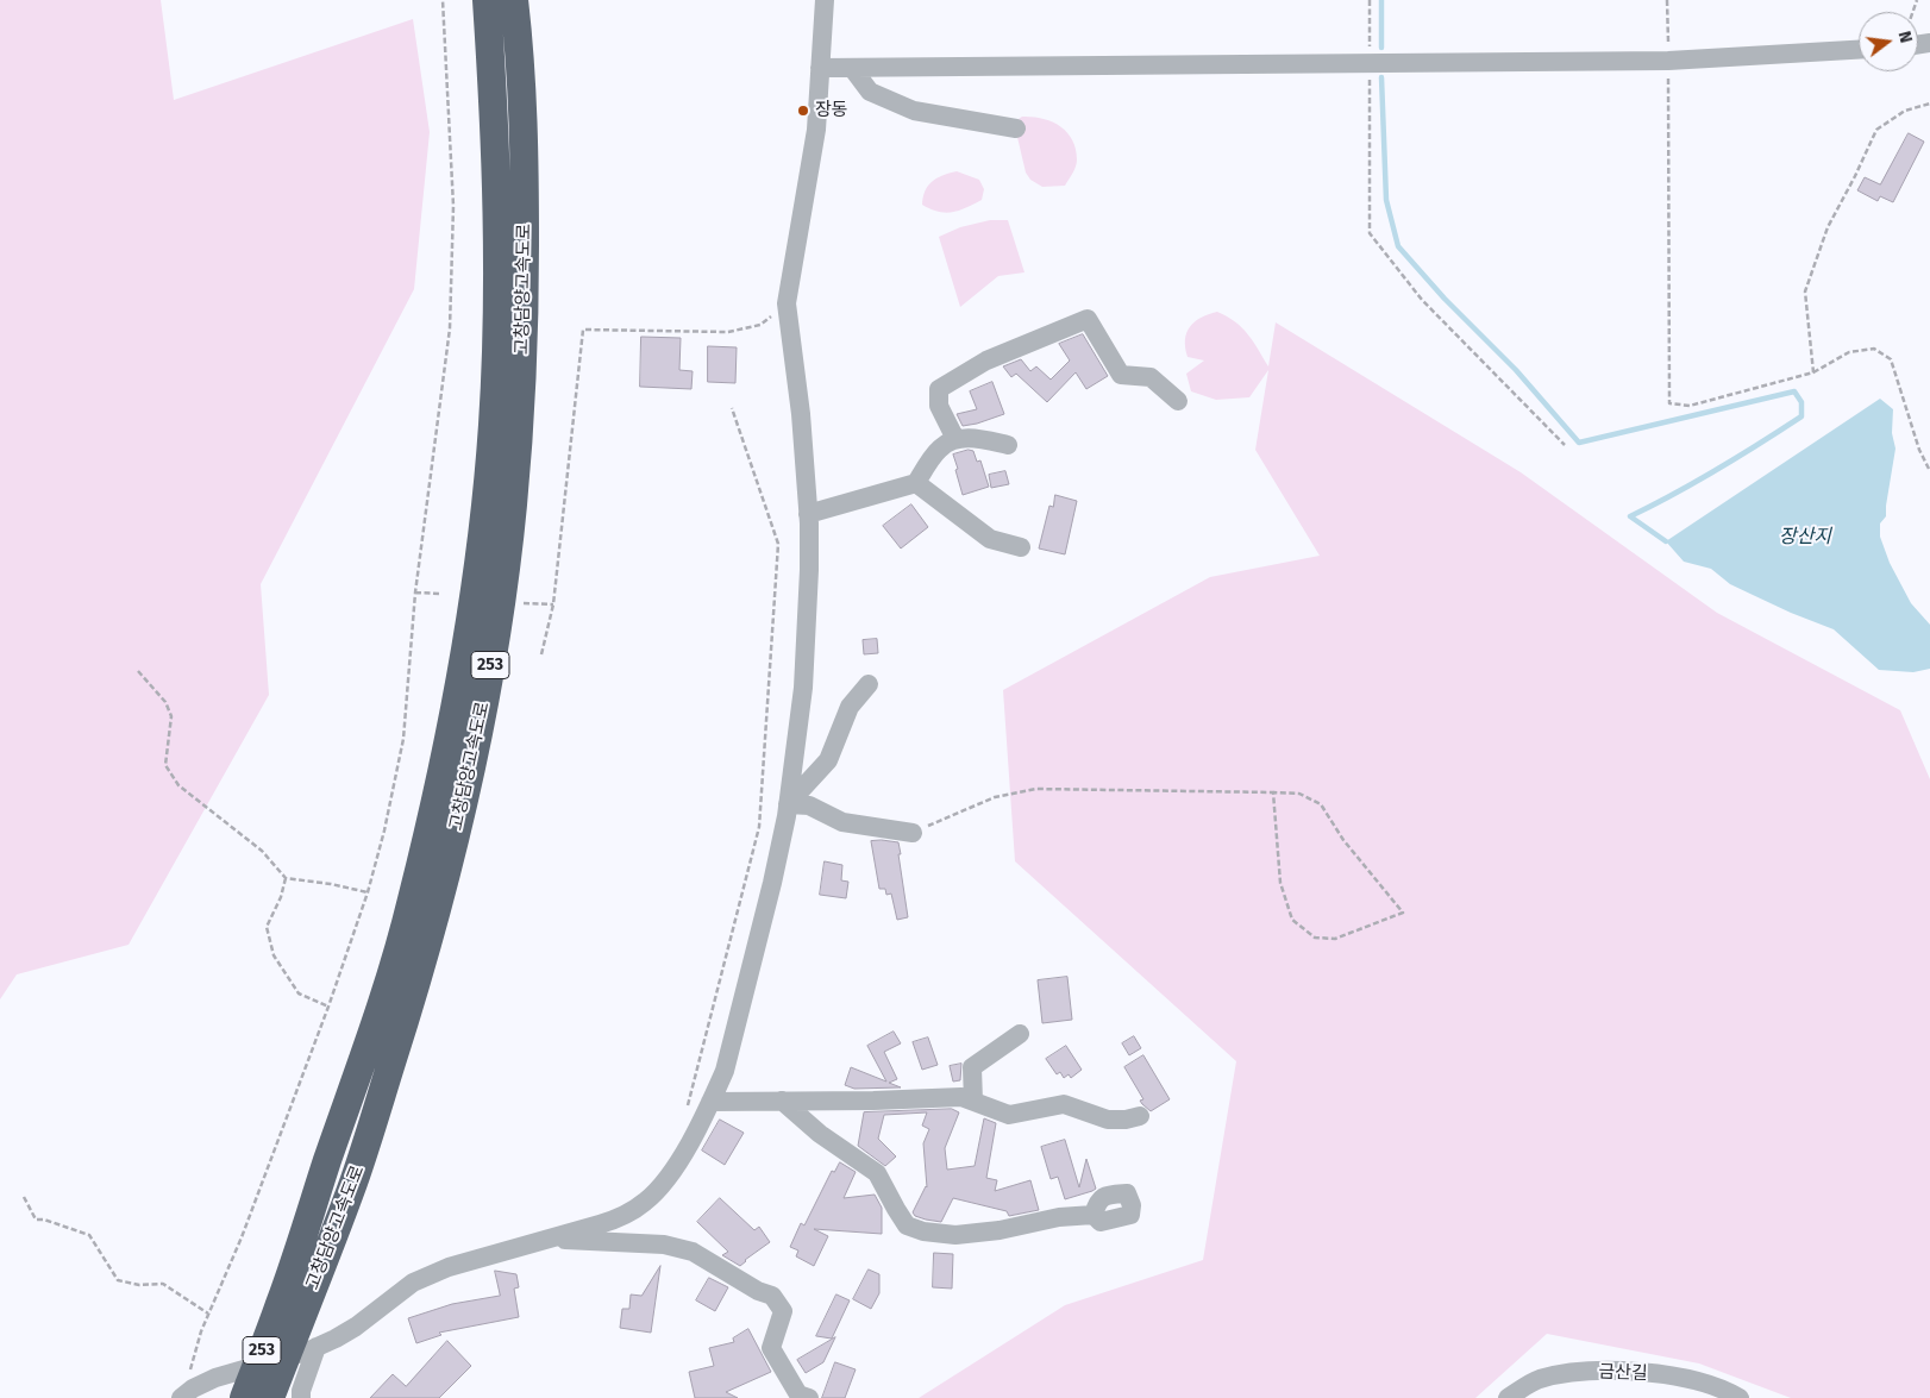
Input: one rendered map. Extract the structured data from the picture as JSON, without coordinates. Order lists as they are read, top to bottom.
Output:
{
  "streets": {
    "highway": ["고창담양고속도로", "253"],
    "street": ["금산길"]
  },
  "water": ["장산지"],
  "places": ["장동"],
  "north": "right"
}
